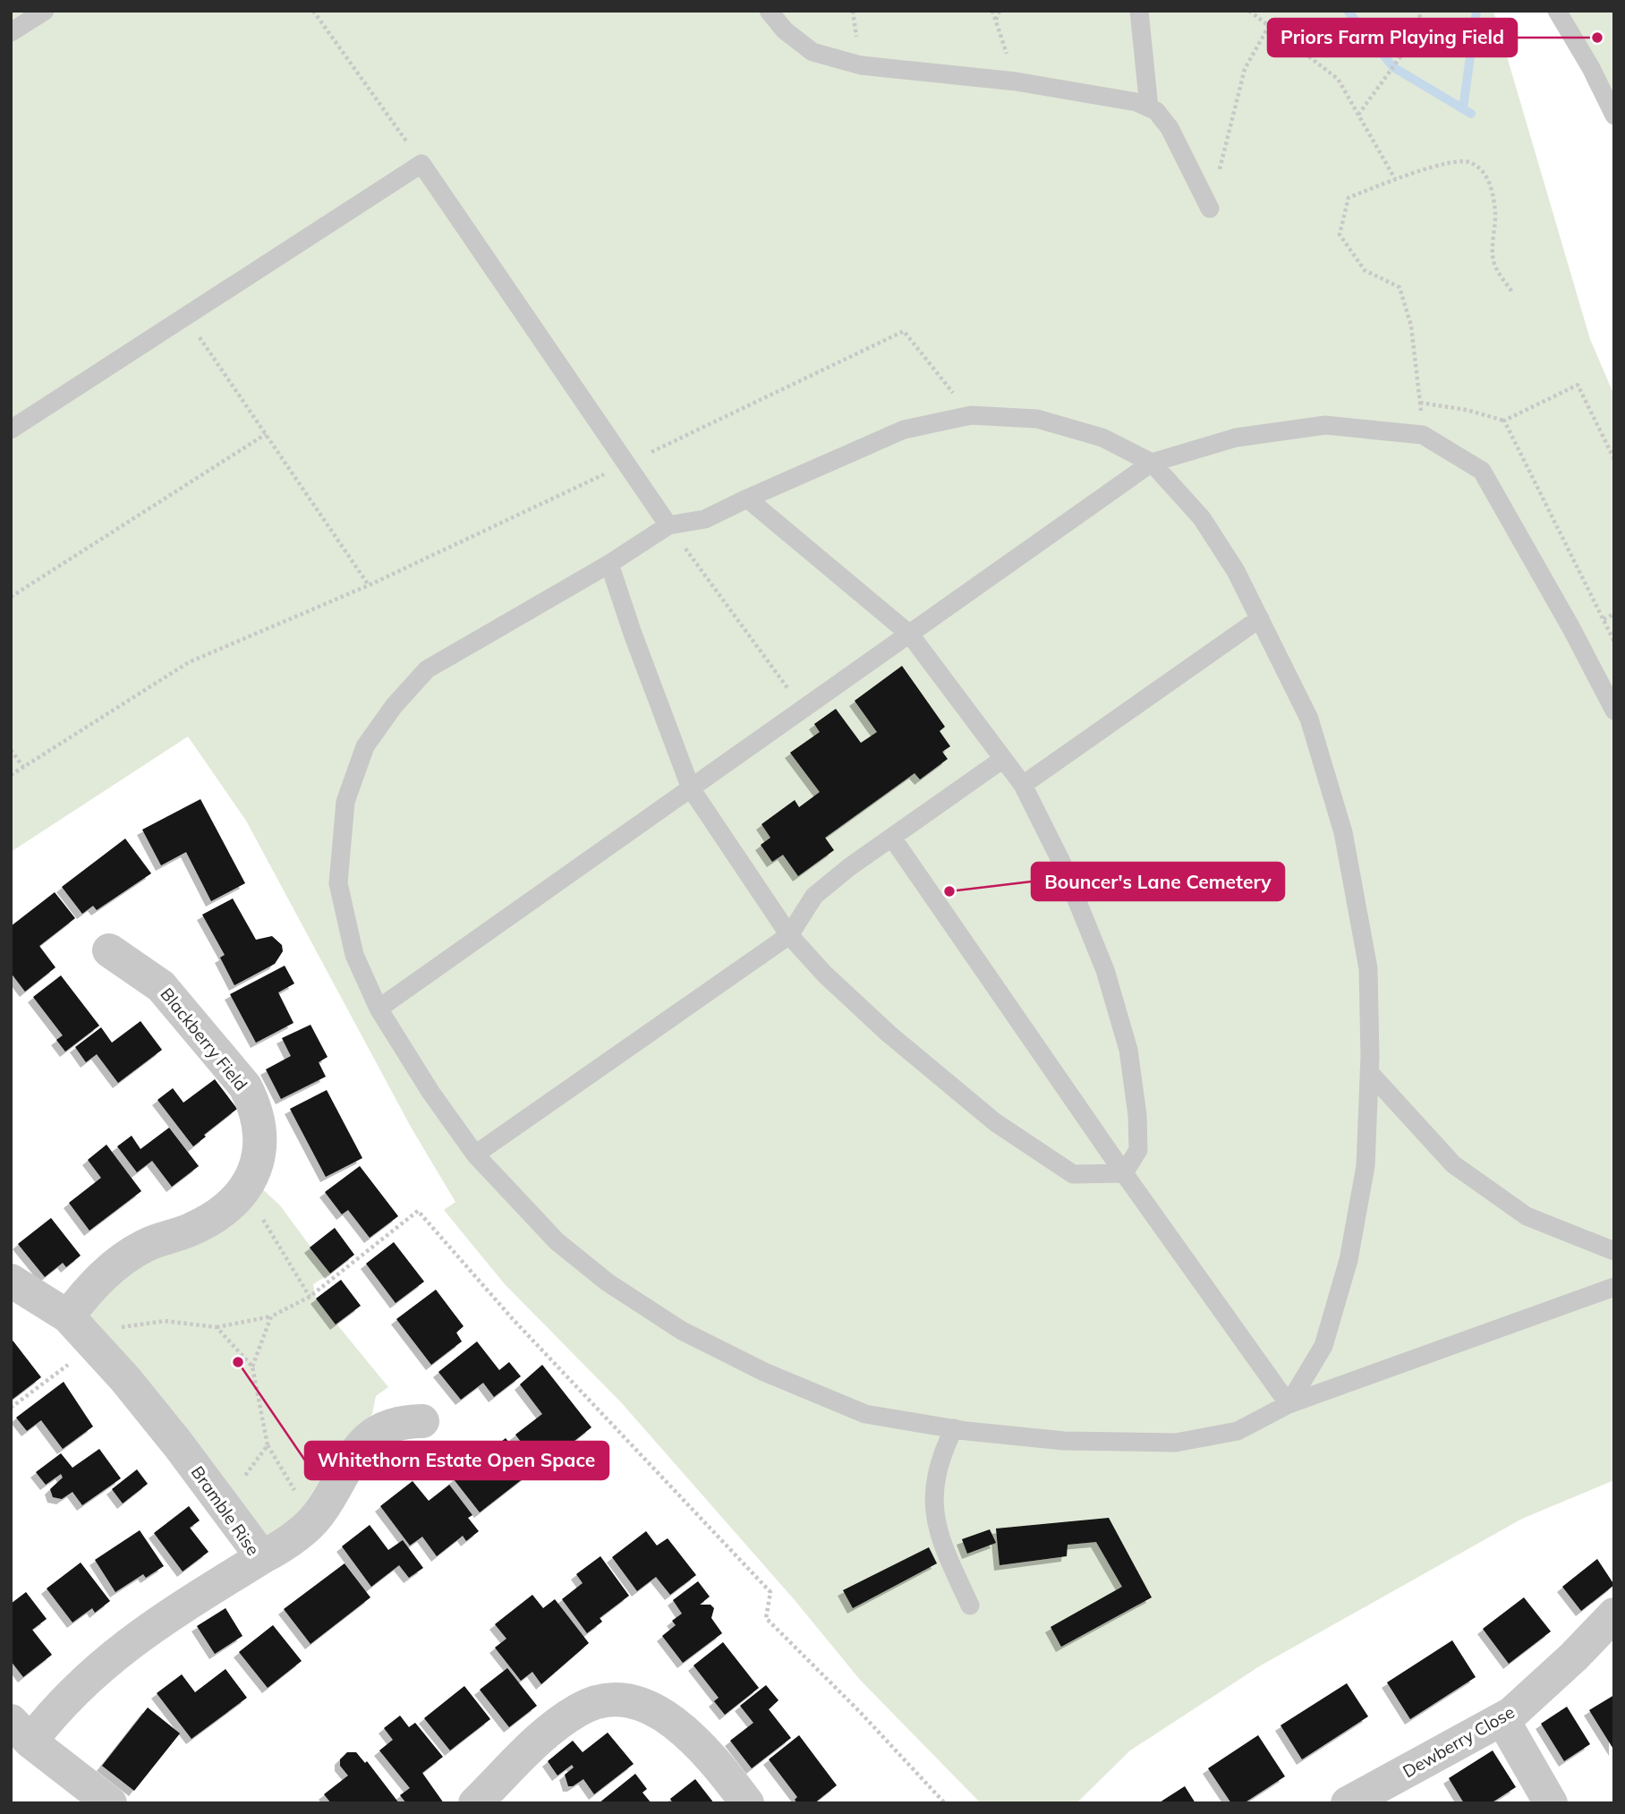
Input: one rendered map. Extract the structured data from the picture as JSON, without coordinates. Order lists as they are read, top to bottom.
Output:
{
  "streets": {
    "street": ["Blackberry Field", "Bramble Rise", "Dewberry Close"]
  },
  "crossings": [
    ["Blackberry Field", "Bramble Rise"]
  ],
  "places": ["Priors Farm Playing Field", "Bouncer's Lane Cemetery", "Whitethorn Estate Open Space"]
}
